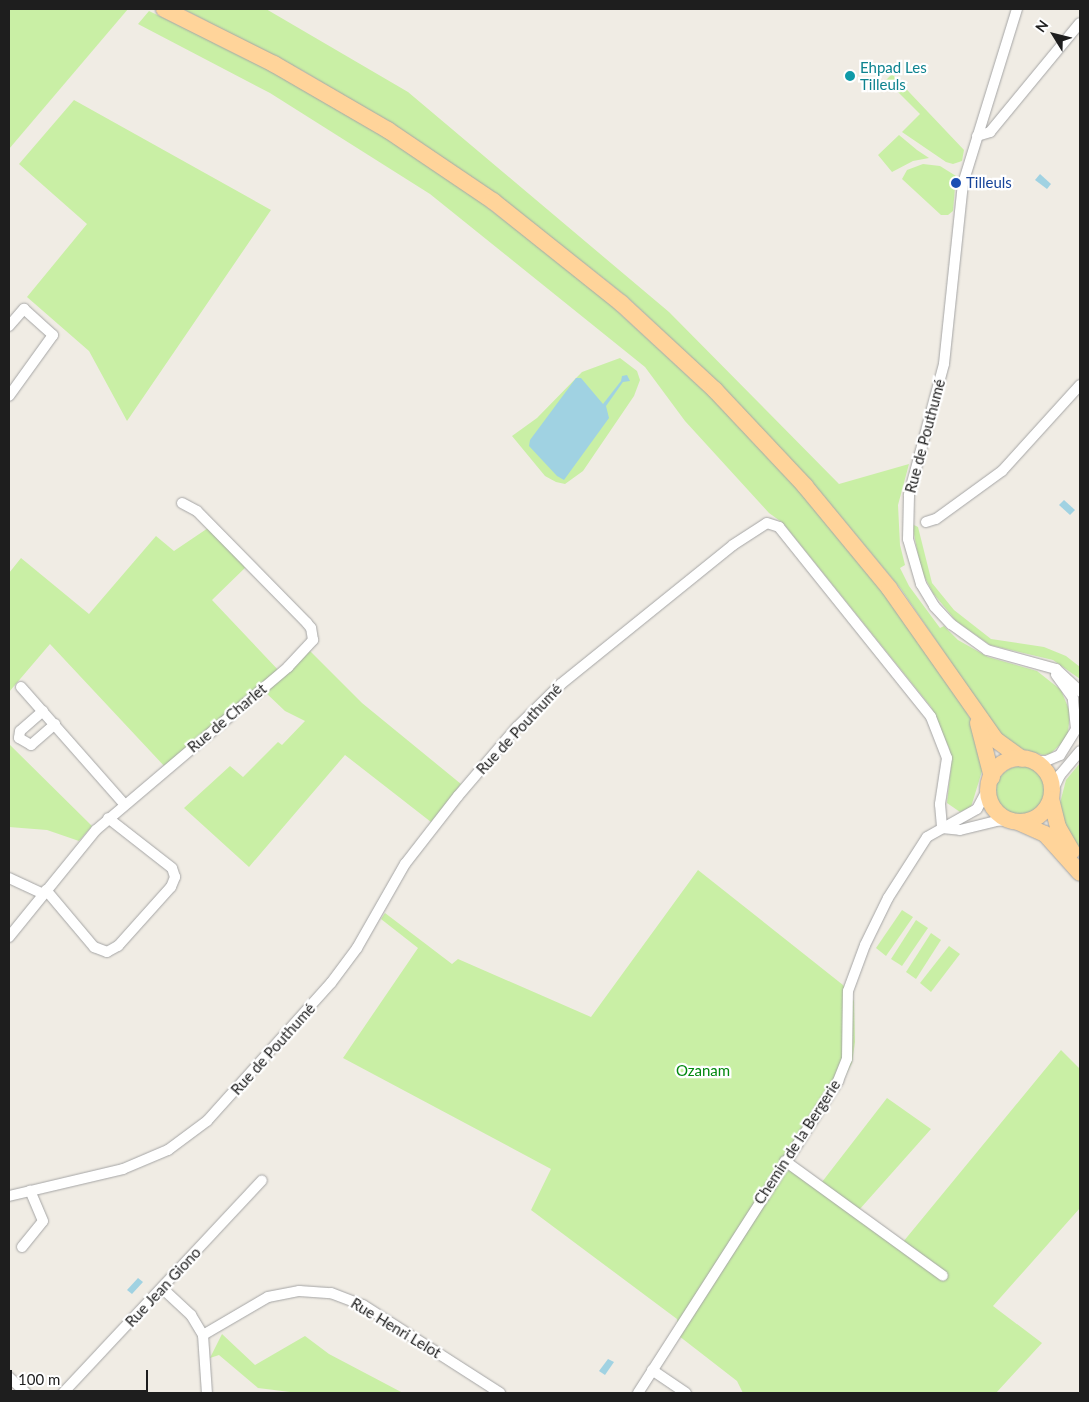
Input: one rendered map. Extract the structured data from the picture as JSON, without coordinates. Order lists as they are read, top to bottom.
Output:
{
  "streets": {
    "street": [
      "Rue de Pouthumé",
      "Rue de Charlet",
      "Chemin de la Bergerie",
      "Rue Jean Giono",
      "Rue Henri Lelot"
    ]
  },
  "crossings": [
    ["Rue de Pouthumé", "Chemin de la Bergerie"]
  ],
  "parks": ["Ozanam"],
  "places": ["Ehpad Les Tilleuls", "Tilleuls"],
  "scale_bar": "100 m",
  "north": "top left"
}
